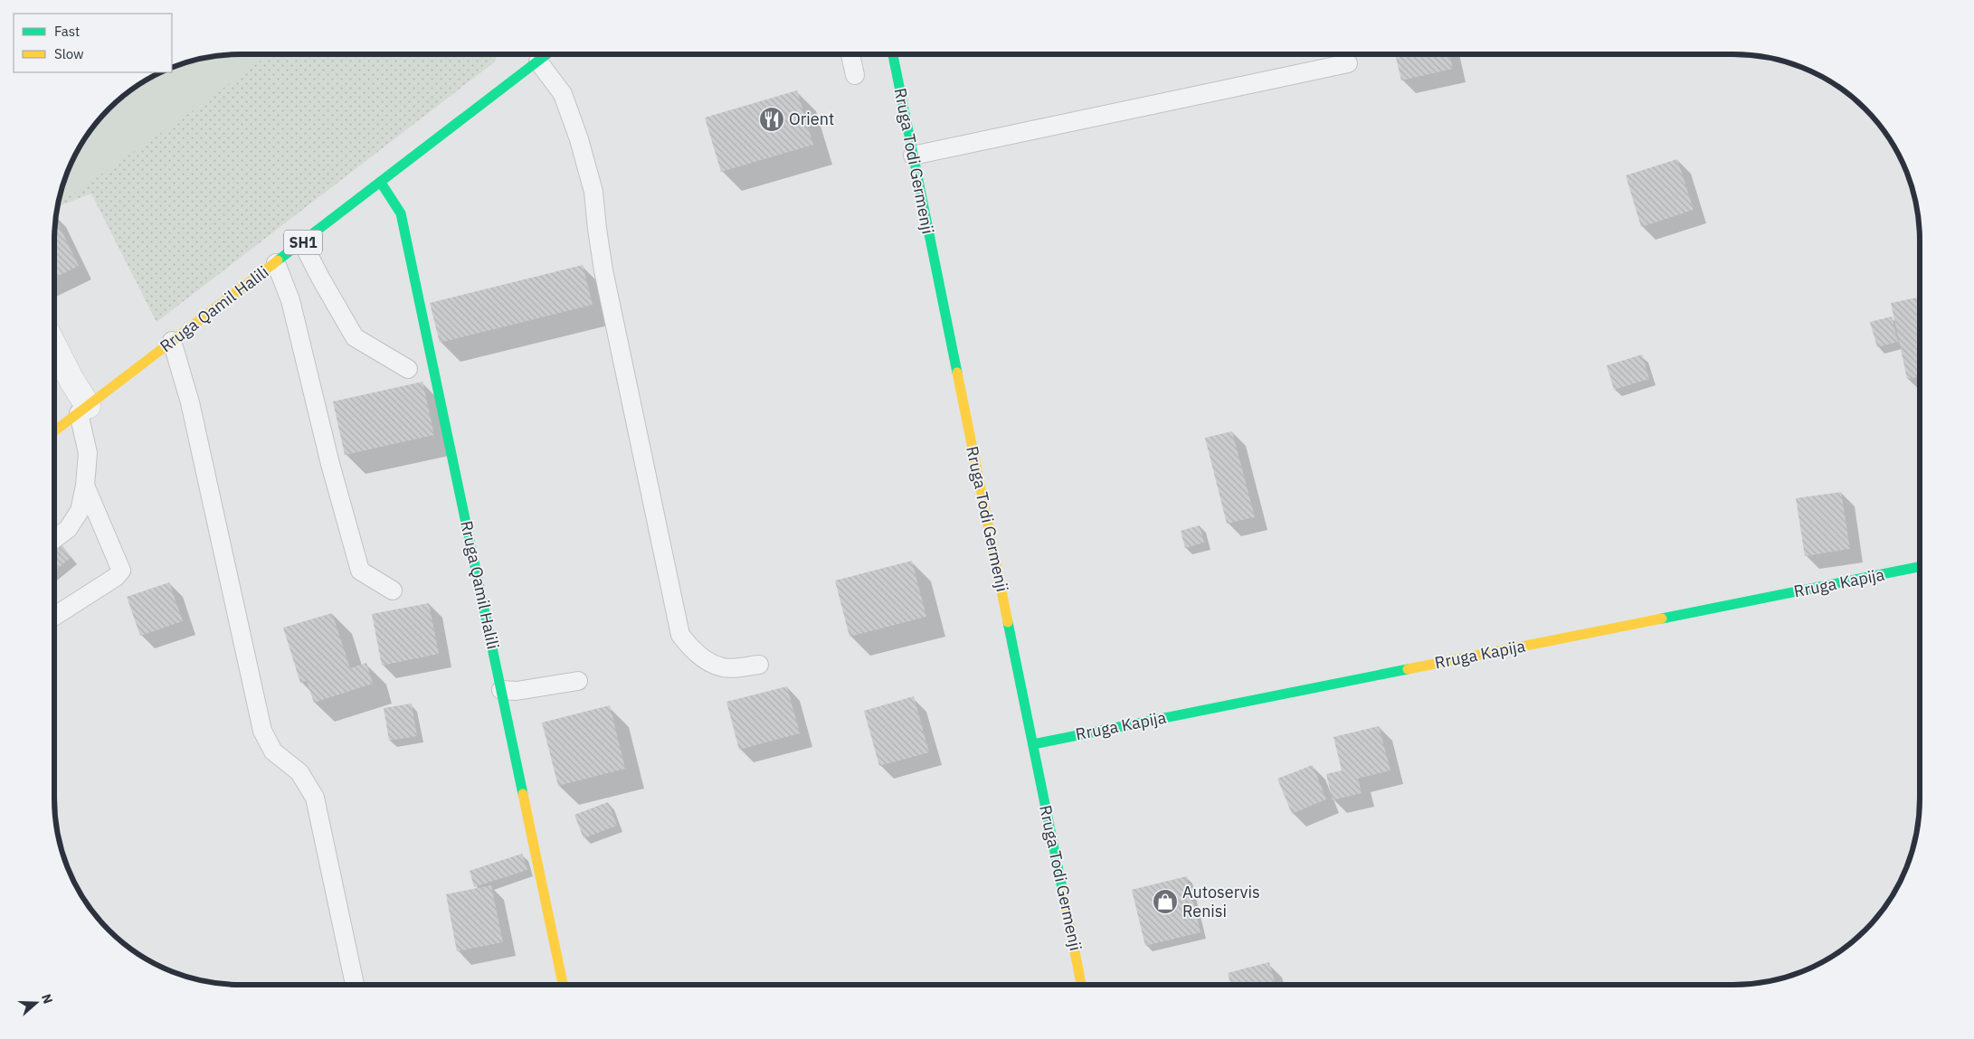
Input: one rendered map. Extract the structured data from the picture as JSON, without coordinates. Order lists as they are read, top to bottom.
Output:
{
  "streets": {
    "street": [
      "Rruga Todi Germenji",
      "SH1",
      "Rruga Qamil Halili",
      "Rruga Kapija"
    ]
  },
  "crossings": [
    ["Rruga Todi Germenji", "Rruga Kapija"]
  ],
  "places": {
    "restaurant": ["Orient"],
    "shop": ["Autoservis Renisi"]
  },
  "legend": ["Fast", "Slow"],
  "north": "right"
}
